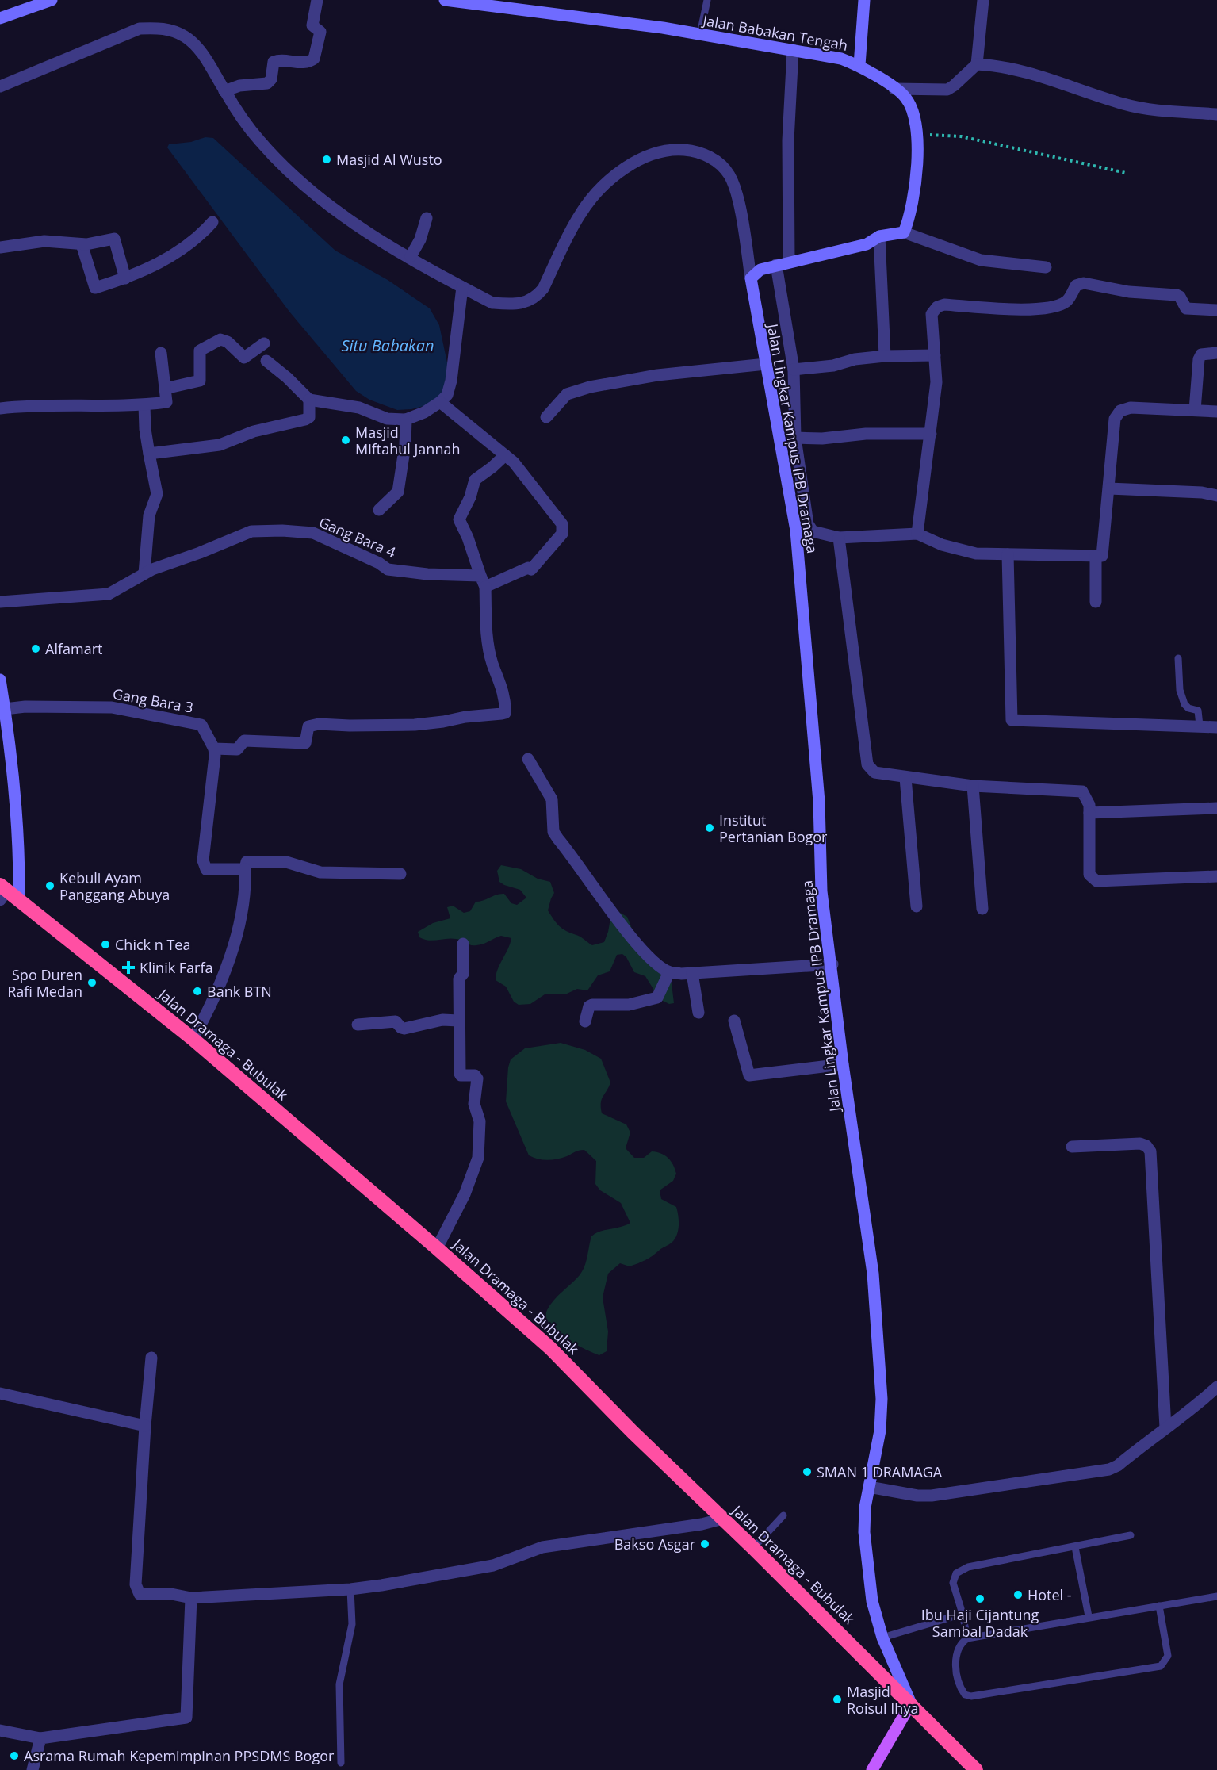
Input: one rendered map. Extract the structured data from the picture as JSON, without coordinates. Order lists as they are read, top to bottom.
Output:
{
  "streets": {
    "highway": ["Jalan Dramaga - Bubulak"],
    "street": [
      "Jalan Babakan Tengah",
      "Jalan Lingkar Kampus IPB Dramaga",
      "Gang Bara 4",
      "Gang Bara 3"
    ]
  },
  "crossings": [
    ["Jalan Lingkar Kampus IPB Dramaga", "Jalan Dramaga - Bubulak"]
  ],
  "water": ["Situ Babakan"],
  "places": {
    "other": [
      "Masjid Al Wusto",
      "Masjid Miftahul Jannah",
      "Alfamart",
      "Institut Pertanian Bogor",
      "Kebuli Ayam Panggang Abuya",
      "Chick n Tea",
      "Spo Duren Rafi Medan",
      "Bank BTN",
      "SMAN 1 DRAMAGA",
      "Bakso Asgar",
      "Hotel -",
      "Ibu Haji Cijantung Sambal Dadak",
      "Masjid Roisul Ihya",
      "Asrama Rumah Kepemimpinan PPSDMS Bogor"
    ],
    "health": ["Klinik Farfa"]
  }
}
